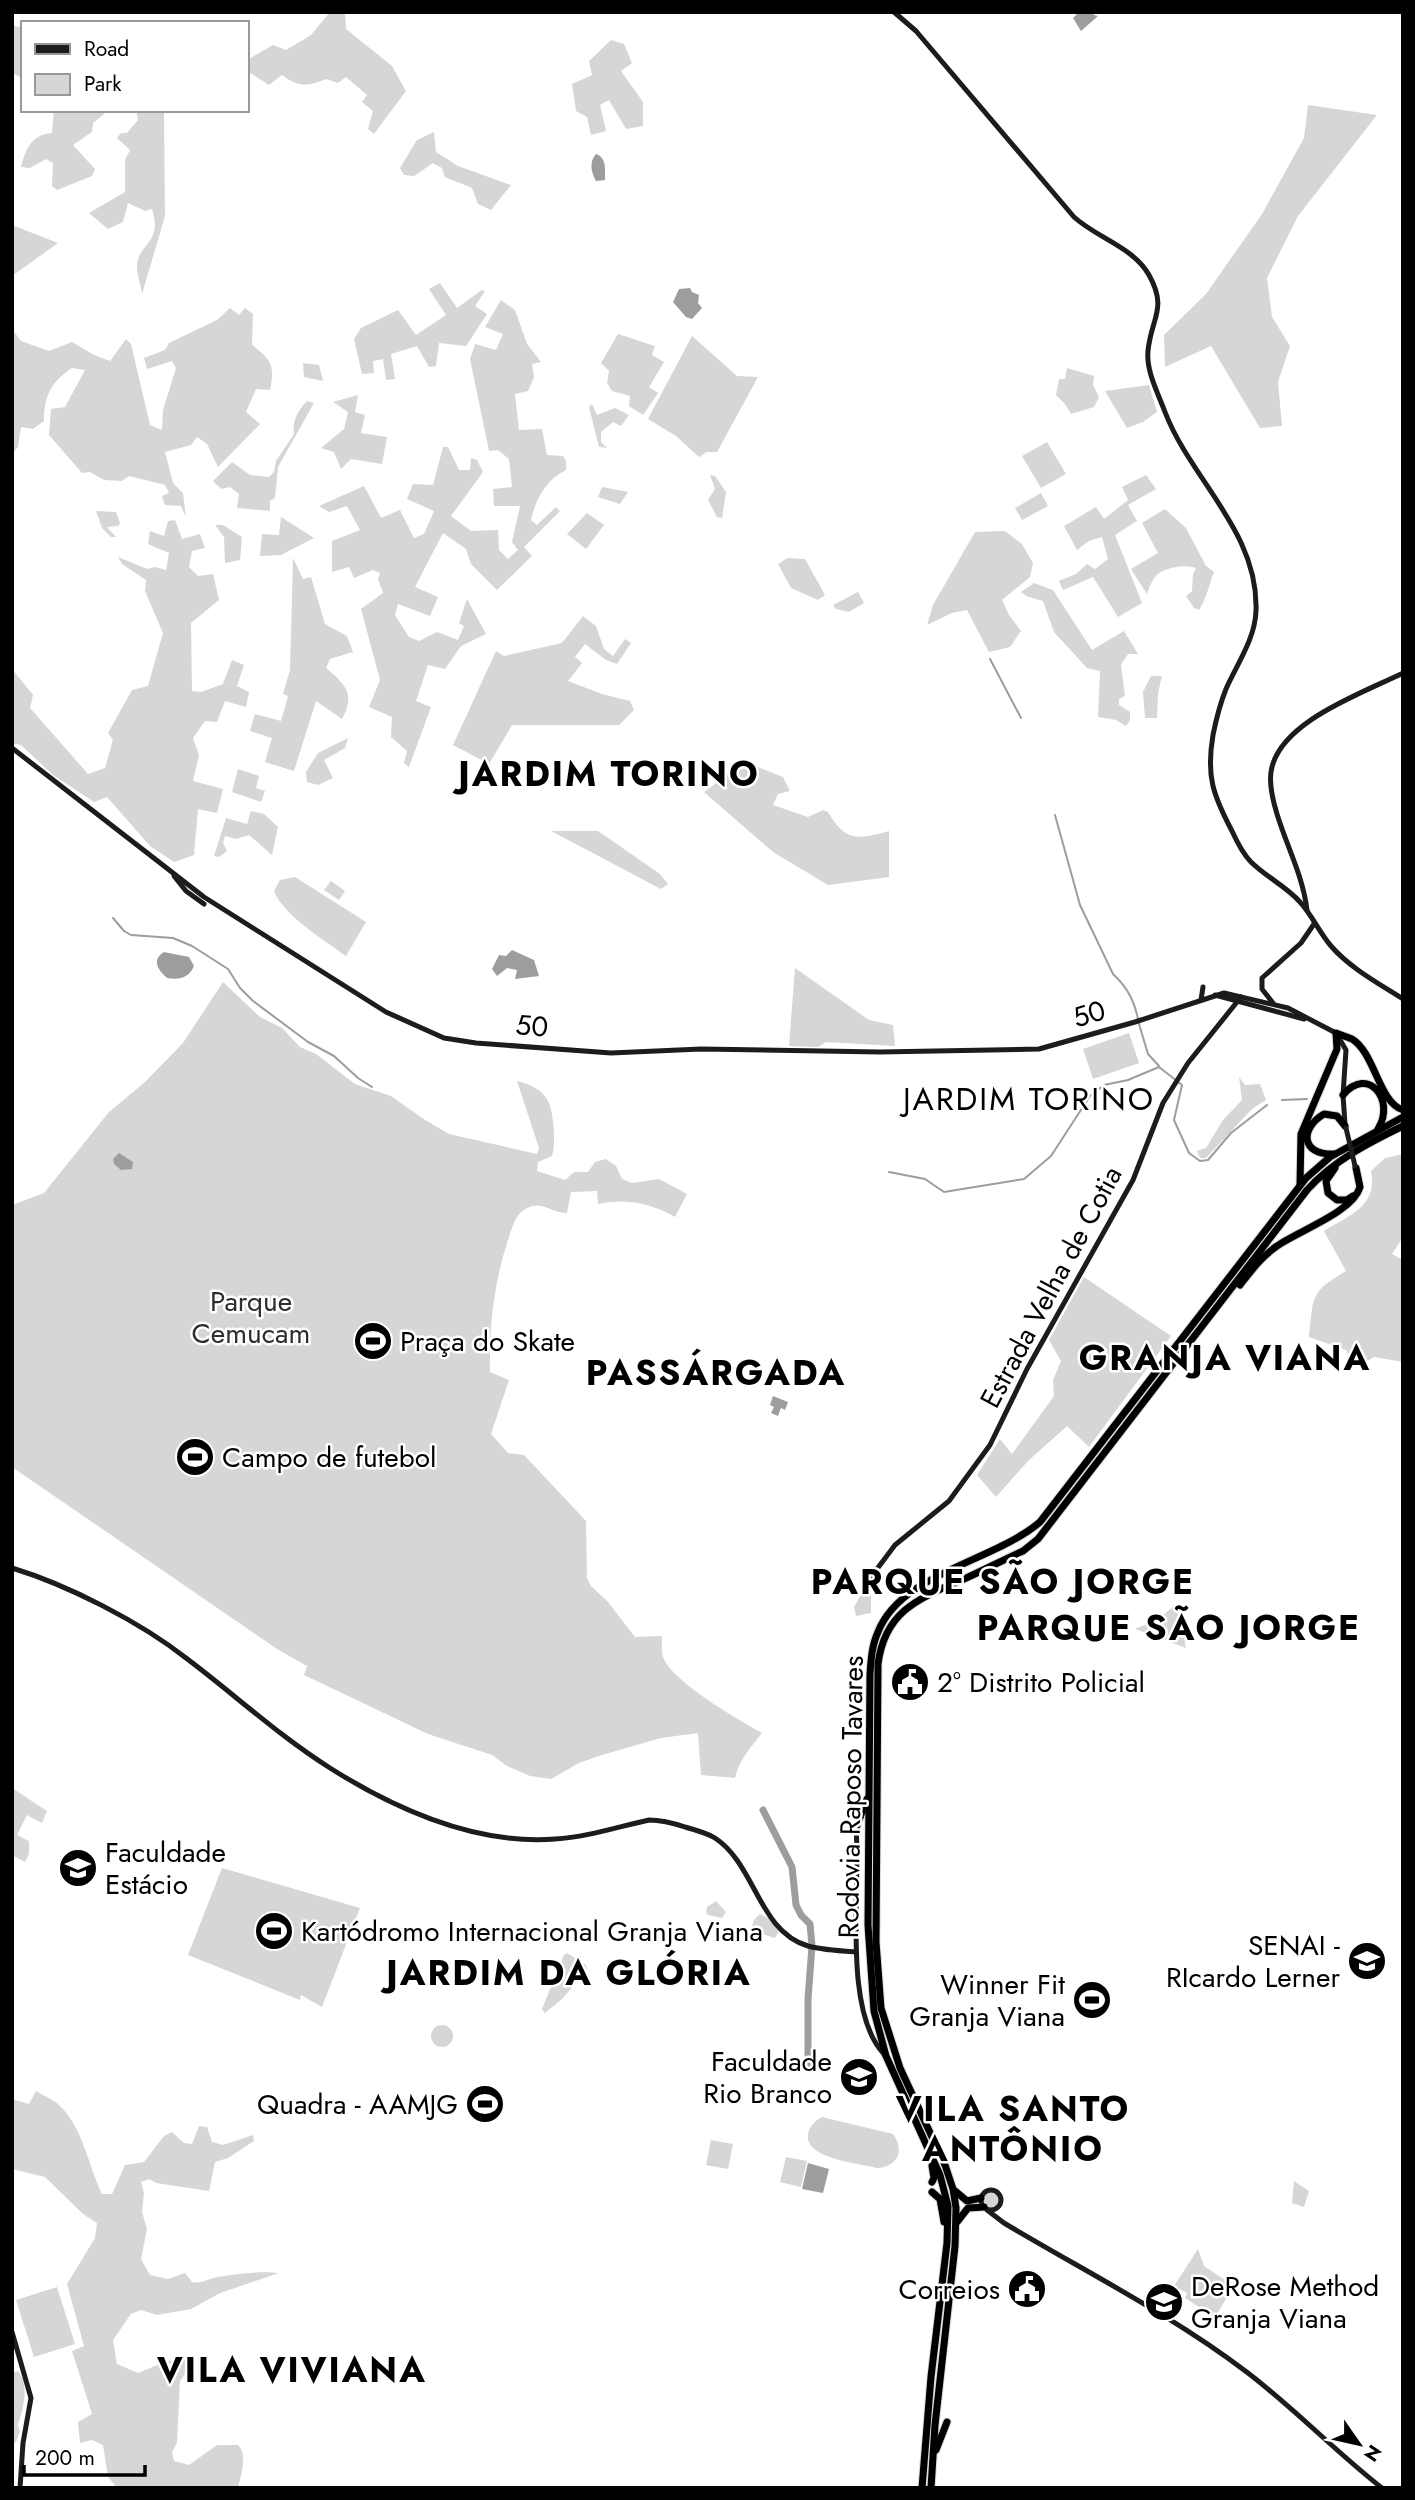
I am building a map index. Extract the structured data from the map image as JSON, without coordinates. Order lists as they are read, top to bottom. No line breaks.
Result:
{"streets":{"highway":["Rodovia Raposo Tavares"],"main road":["50","Estrada Velha de Cotia"]},"crossings":[["50","Estrada Velha de Cotia"]],"districts":["JARDIM TORINO","JARDIM TORINO","GRANJA VIANA","PASSÁRGADA","PARQUE SÃO JORGE","PARQUE SÃO JORGE","JARDIM DA GLÓRIA","VILA SANTO ANTÔNIO","VILA VIVIANA"],"parks":["Parque Cemucam"],"places":{"sports":["Praça do Skate","Campo de futebol","Kartódromo Internacional Granja Viana","Winner Fit Granja Viana","Quadra - AAMJG"],"public building":["2º Distrito Policial","Correios"],"school or university":["Faculdade Estácio","SENAI - RIcardo Lerner","Faculdade Rio Branco","DeRose Method Granja Viana"]},"legend":["Road","Park"],"scale_bar":"200 m","north":"bottom right"}
